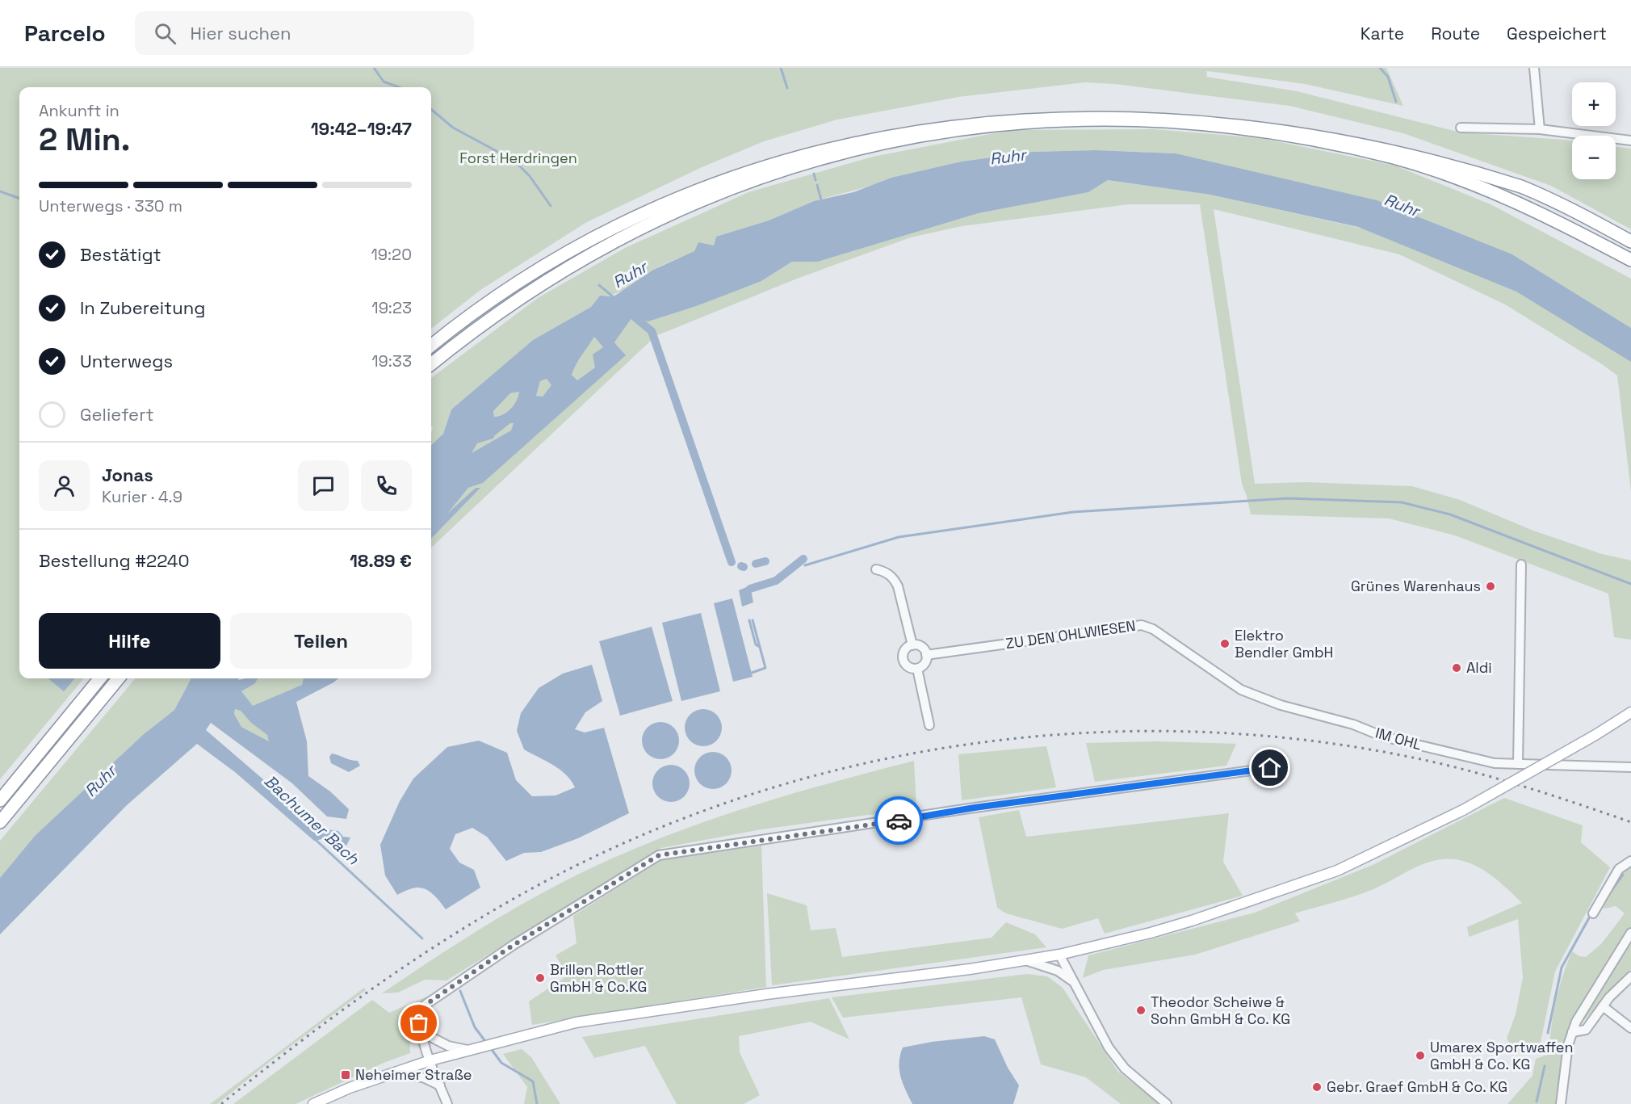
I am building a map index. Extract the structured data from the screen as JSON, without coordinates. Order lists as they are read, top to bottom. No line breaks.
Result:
{"streets":{"street":["ZU DEN OHLWIESEN","IM OHL"]},"crossings":[["ZU DEN OHLWIESEN","IM OHL"]],"water":["Ruhr","Bachumer Bach"],"parks":["Forst Herdringen"],"places":{"other":["Grünes Warenhaus","Elektro Bendler GmbH","Aldi","Brillen Rottler GmbH & Co.KG","Theodor Scheiwe & Sohn GmbH & Co. KG","Umarex Sportwaffen GmbH & Co. KG","Gebr. Graef GmbH & Co. KG"],"transit":["Neheimer Straße"]},"page":{"header":"Parcelo","search":"Hier suchen","nav":["Karte","Route","Gespeichert"],"map_buttons":["+","−"],"heading":["2 Min.","Ankunft in","19:42–19:47"],"panel":["Jonas","Kurier · 4.9","Bestellung #2240","18.89 €"],"bar":"Unterwegs · 330 m","list":[["Bestätigt","19:20"],["In Zubereitung","19:23"],["Unterwegs","19:33"],"Geliefert"],"buttons":["Hilfe","Teilen"]}}
